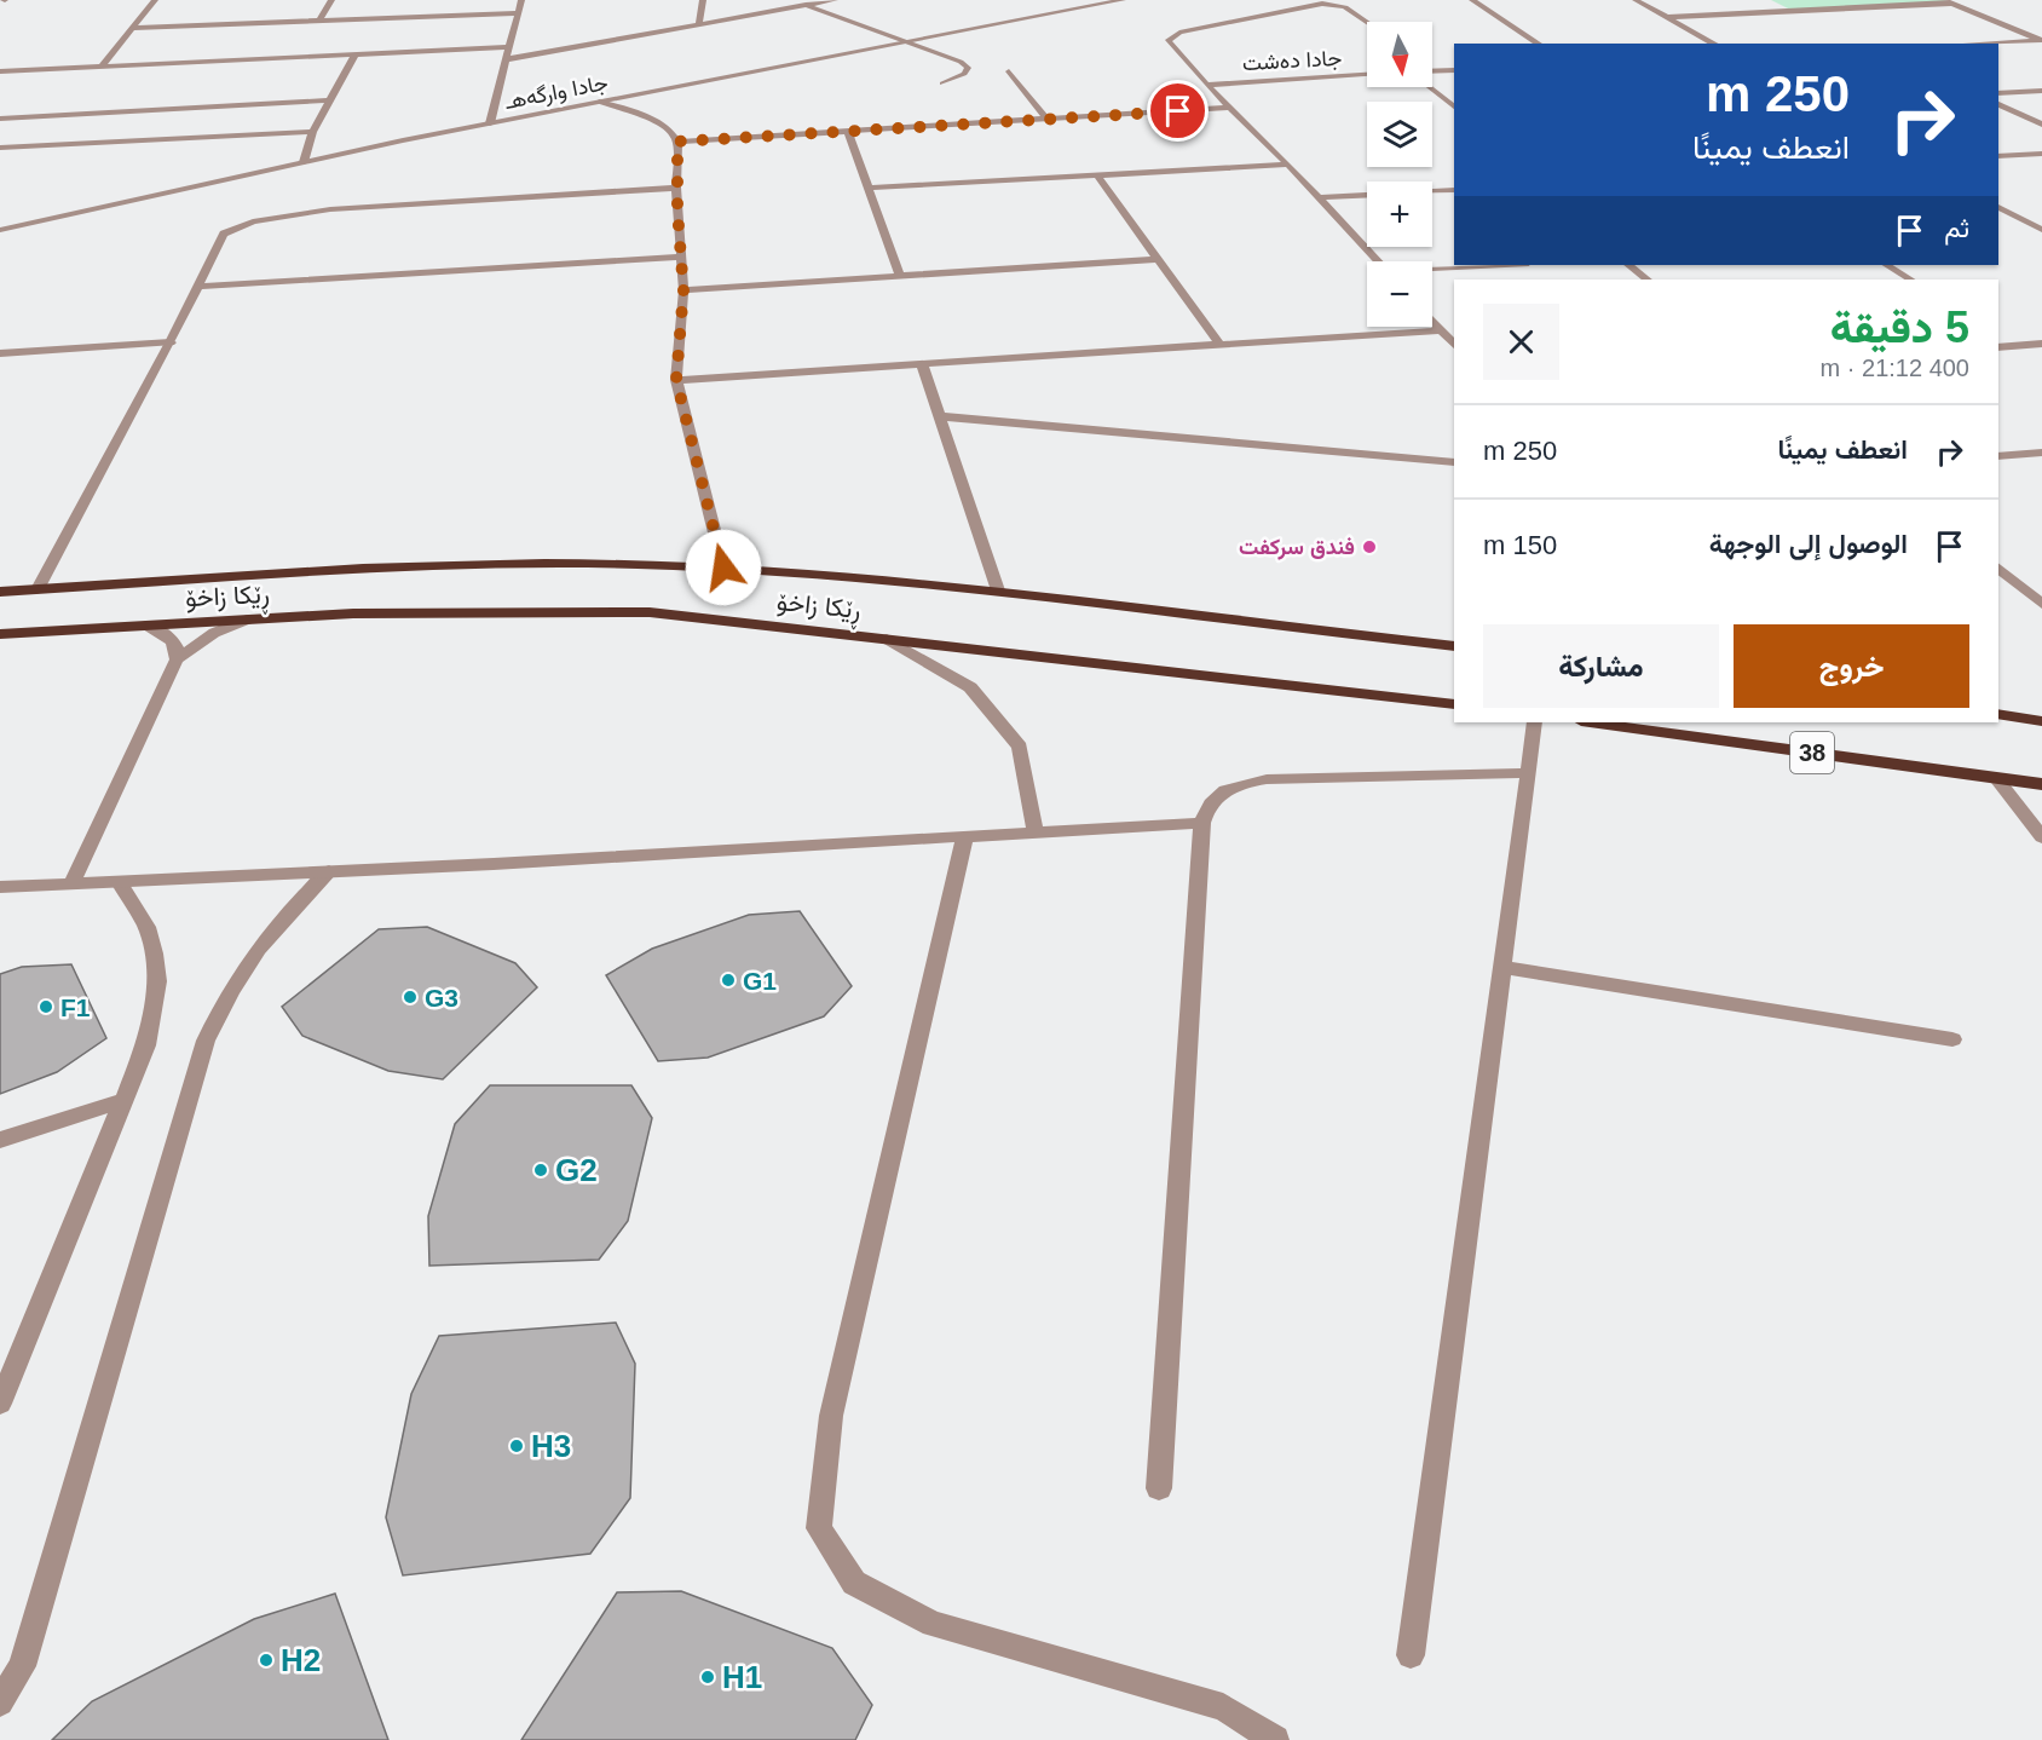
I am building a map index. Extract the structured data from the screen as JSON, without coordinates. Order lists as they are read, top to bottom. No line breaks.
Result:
{"streets":{"highway":["ڕێکا زاخۆ","38"],"street":["جادا دەشت","جادا وارگه‌هـ"]},"places":["فندق سركفت","G1","G3","F1","G2","H3","H2","H1"],"north":"bottom","page":{"map_buttons":["+","−"],"turn":["250 m","انعطف يمينًا"],"then":"ثم","heading":["5 دقيقة","400 m · 21:12"],"list":[{"name":"انعطف يمينًا","value":"250 m"},{"name":"الوصول إلى الوجهة","value":"150 m"}],"buttons":["خروج","مشاركة"]}}
